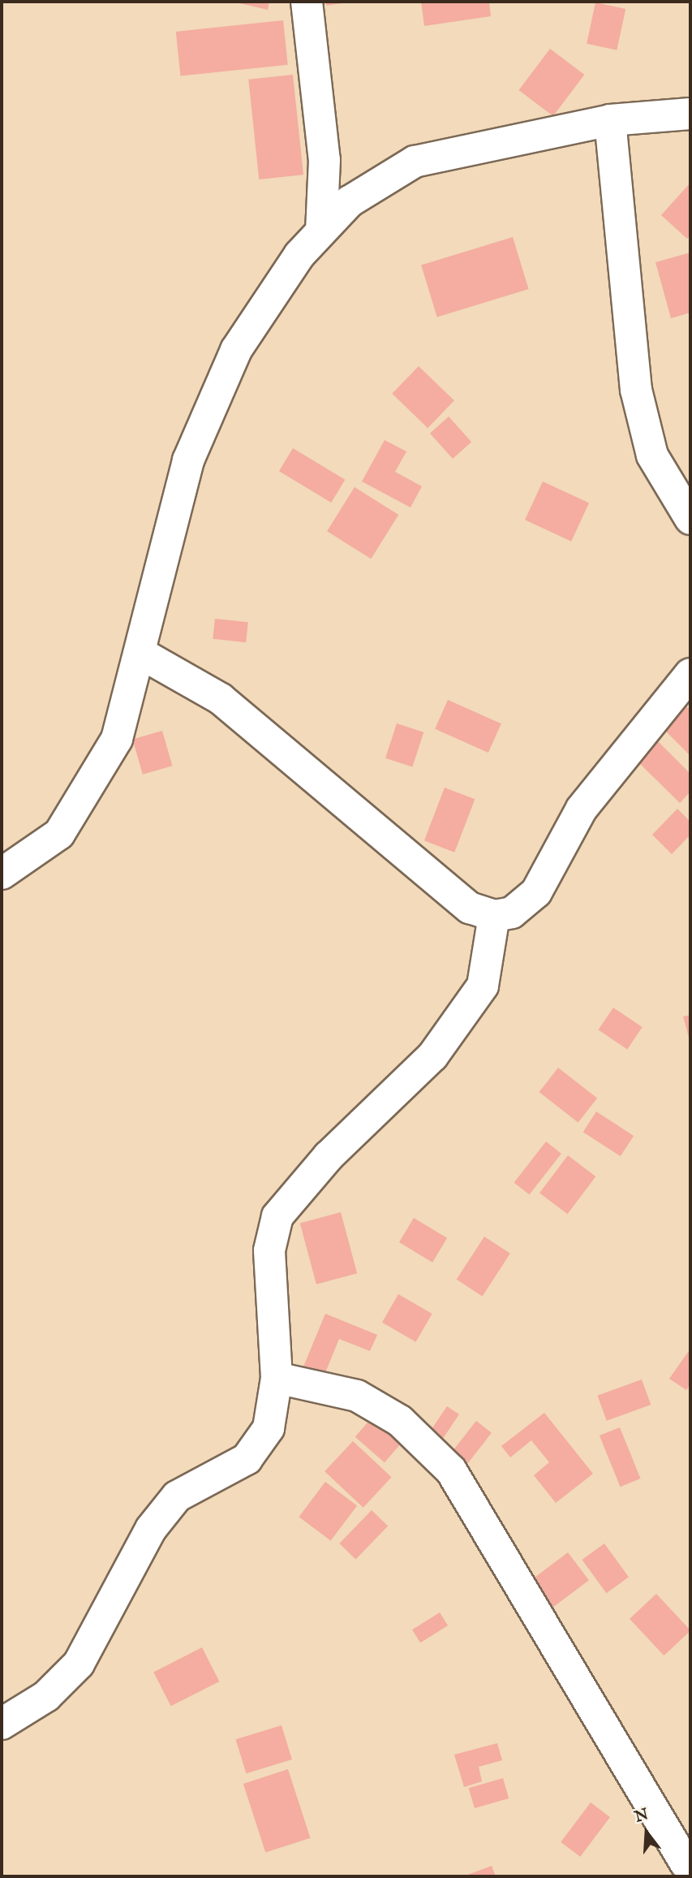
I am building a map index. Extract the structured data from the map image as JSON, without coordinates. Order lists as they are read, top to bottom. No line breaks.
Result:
{"north":"top"}
